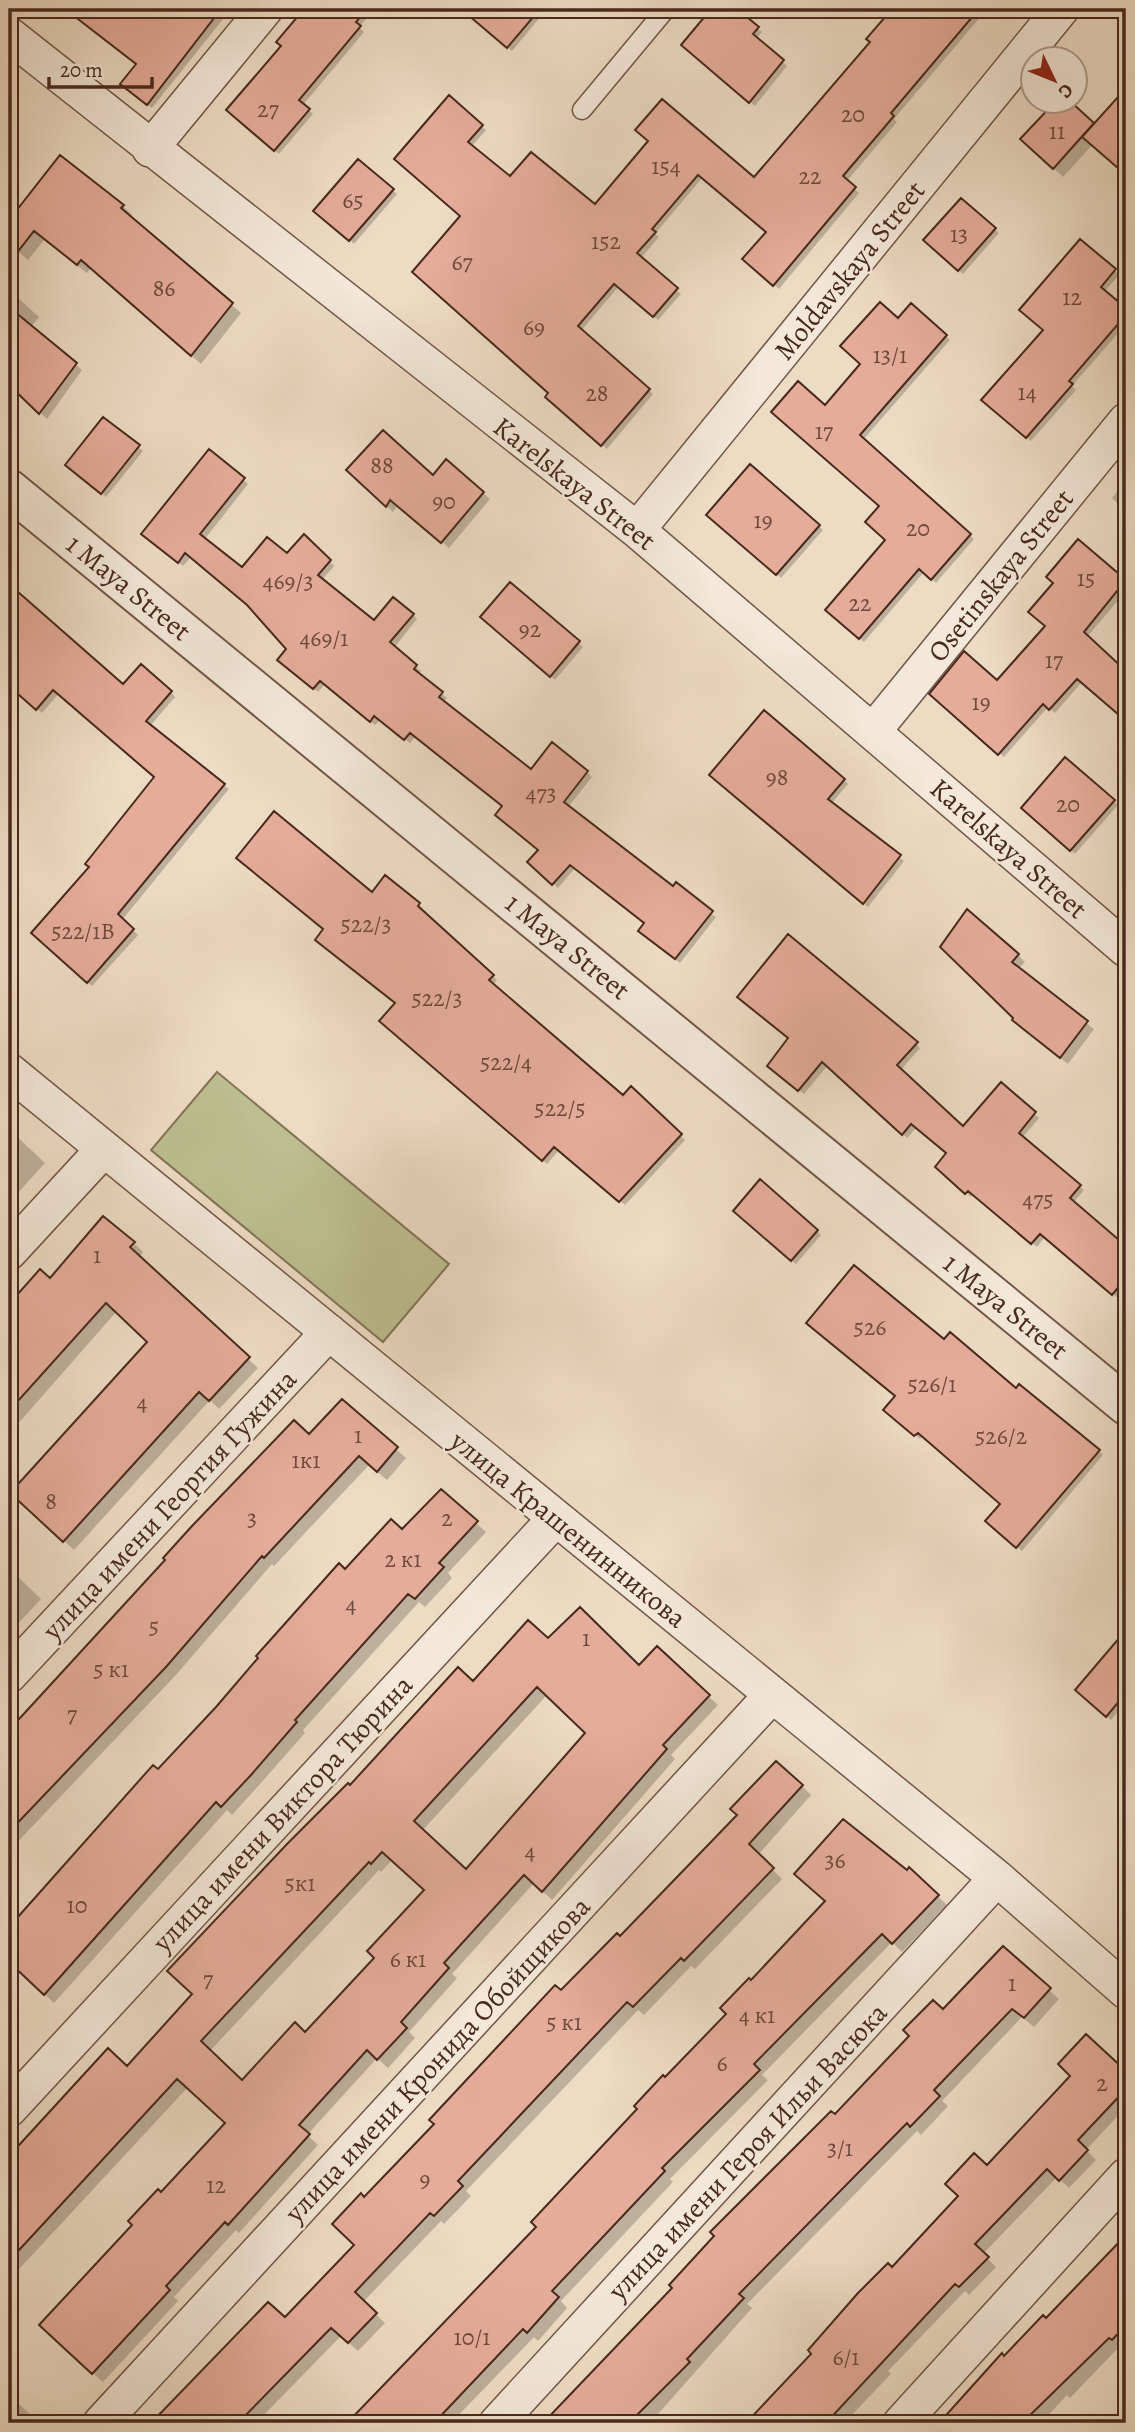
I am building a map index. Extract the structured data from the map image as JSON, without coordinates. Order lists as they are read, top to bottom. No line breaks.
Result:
{"streets":{"street":["Moldavskaya Street","Karelskaya Street","Osetinskaya Street","1 Maya Street","улица имени Георгия Гужина","улица Крашенинникова","улица имени Виктора Тюрина","улица имени Кронида Обойщикова","улица имени Героя Ильи Васюка"]},"crossings":[["Moldavskaya Street","Karelskaya Street"],["Karelskaya Street","Osetinskaya Street"],["улица имени Георгия Гужина","улица Крашенинникова"],["улица Крашенинникова","улица имени Виктора Тюрина"],["улица Крашенинникова","улица имени Кронида Обойщикова"],["улица Крашенинникова","улица имени Героя Ильи Васюка"]],"house_numbers":["27","20","11","154","22","65","13","152","67","86","12","69","13/1","14","28","17","88","90","19","20","15","469/3","22","92","469/1","17","19","98","473","20","522/3","522/1В","522/3","522/4","522/5","475","1","526","526/1","4","1","526/2","1к1","8","3","2","2 к1","4","5","1","5 к1","7","4","36","5к1","10","6 к1","7","1","4 к1","5 к1","6","2","3/1","9","12","10/1","6/1"],"scale_bar":"20 m","north":"bottom right"}
